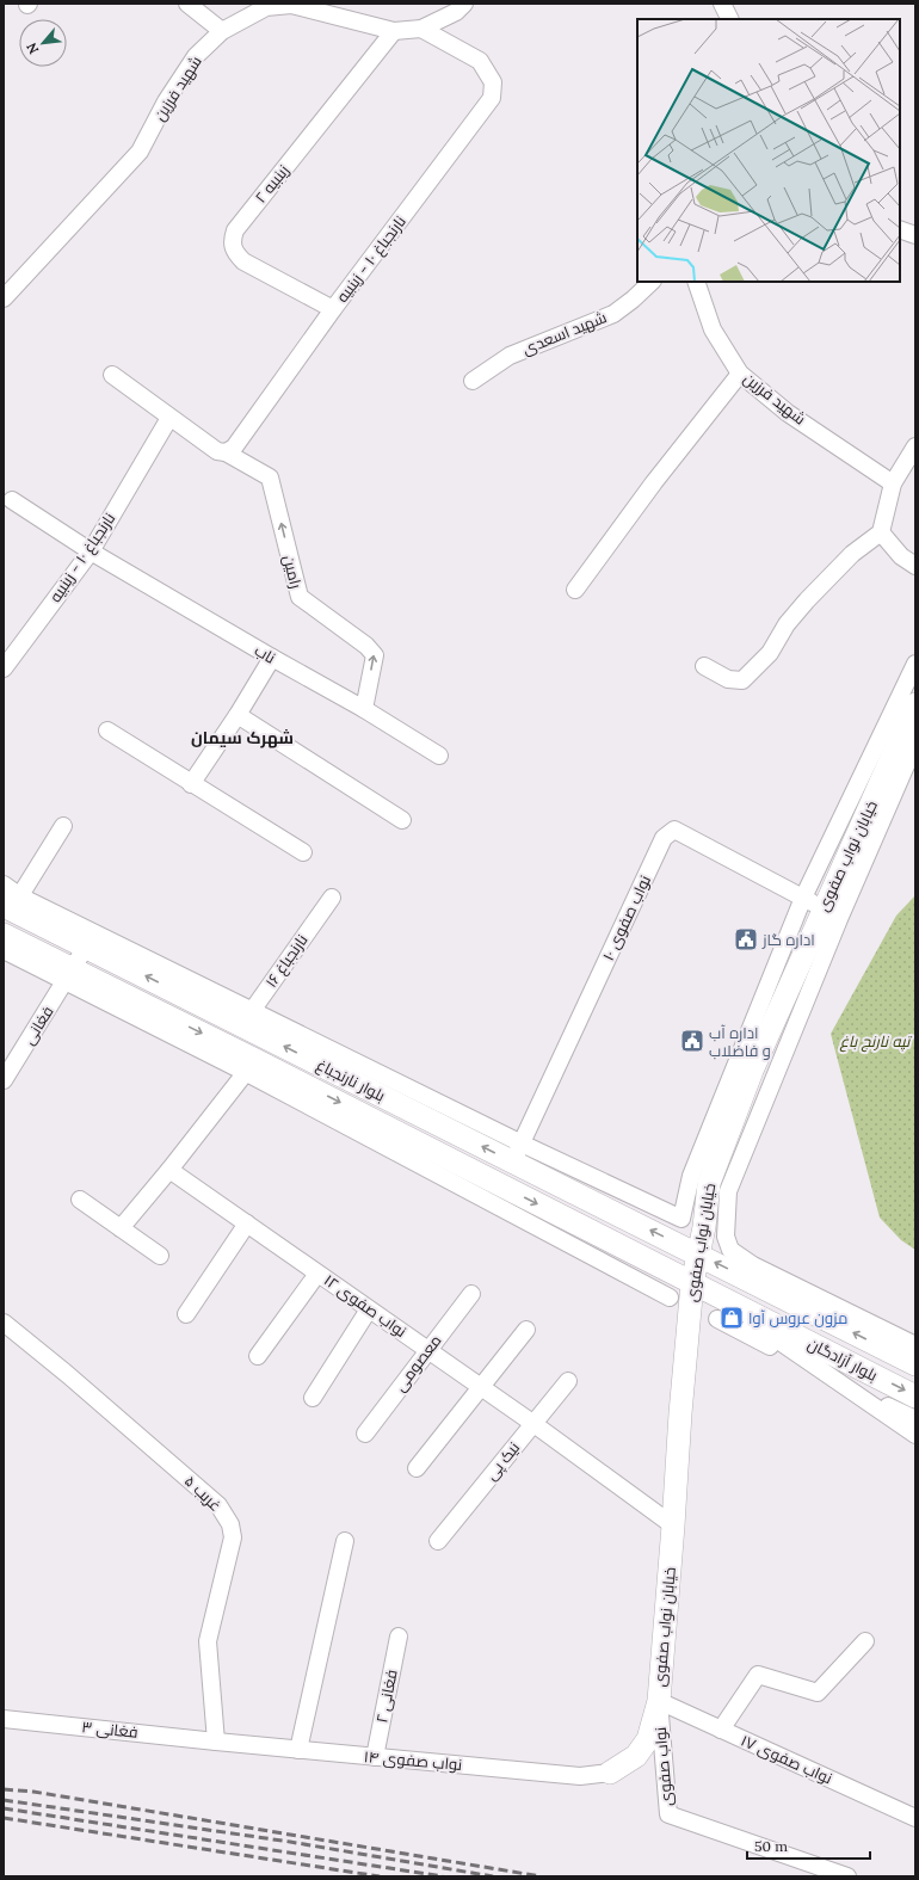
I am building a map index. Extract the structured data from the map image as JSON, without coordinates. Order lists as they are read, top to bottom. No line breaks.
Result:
{"streets":{"main road":["خیابان نواب صفوی","بلوار نارنجباغ","بلوار آزادگان"],"street":["شهید فرزین","زینبیه ۲","نارنجباغ ۱۰ - زینبیه","شهید اسعدی","رامین","ناب","نواب صفوی ۱۰","نارنجباغ ۱۶","فغانی","نواب صفوی ۱۲","معصومی","نیک پی","غریب ۵","فغانی ۲","فغانی ۳","نواب صفوی ۱۷","نواب صفوی ۱۴","نواب صفوی"]},"crossings":[["شهید فرزین","زینبیه ۲"],["شهید فرزین","نارنجباغ ۱۰ - زینبیه"],["زینبیه ۲","نارنجباغ ۱۰ - زینبیه"],["نارنجباغ ۱۰ - زینبیه","رامین"],["نارنجباغ ۱۰ - زینبیه","ناب"],["رامین","ناب"],["خیابان نواب صفوی","نواب صفوی ۱۰"],["خیابان نواب صفوی","بلوار نارنجباغ"],["خیابان نواب صفوی","نواب صفوی ۱۲"],["خیابان نواب صفوی","بلوار آزادگان"],["خیابان نواب صفوی","نواب صفوی ۱۷"],["خیابان نواب صفوی","نواب صفوی ۱۴"],["خیابان نواب صفوی","نواب صفوی"],["نواب صفوی ۱۰","بلوار نارنجباغ"],["نارنجباغ ۱۶","بلوار نارنجباغ"],["فغانی","بلوار نارنجباغ"],["بلوار نارنجباغ","بلوار آزادگان"],["نواب صفوی ۱۲","معصومی"],["نواب صفوی ۱۲","نیک پی"],["غریب ۵","فغانی ۳"],["غریب ۵","نواب صفوی ۱۴"],["فغانی ۲","نواب صفوی ۱۴"],["فغانی ۳","نواب صفوی ۱۴"],["نواب صفوی ۱۷","نواب صفوی"]],"one_way":["رامین"],"districts":["شهرک سیمان"],"parks":["تپه نارنج باغ"],"places":{"public building":["اداره گاز","اداره آب و فاضلاب"],"shop":["مزون عروس آوا"]},"scale_bar":"50 m","north":"bottom left"}
